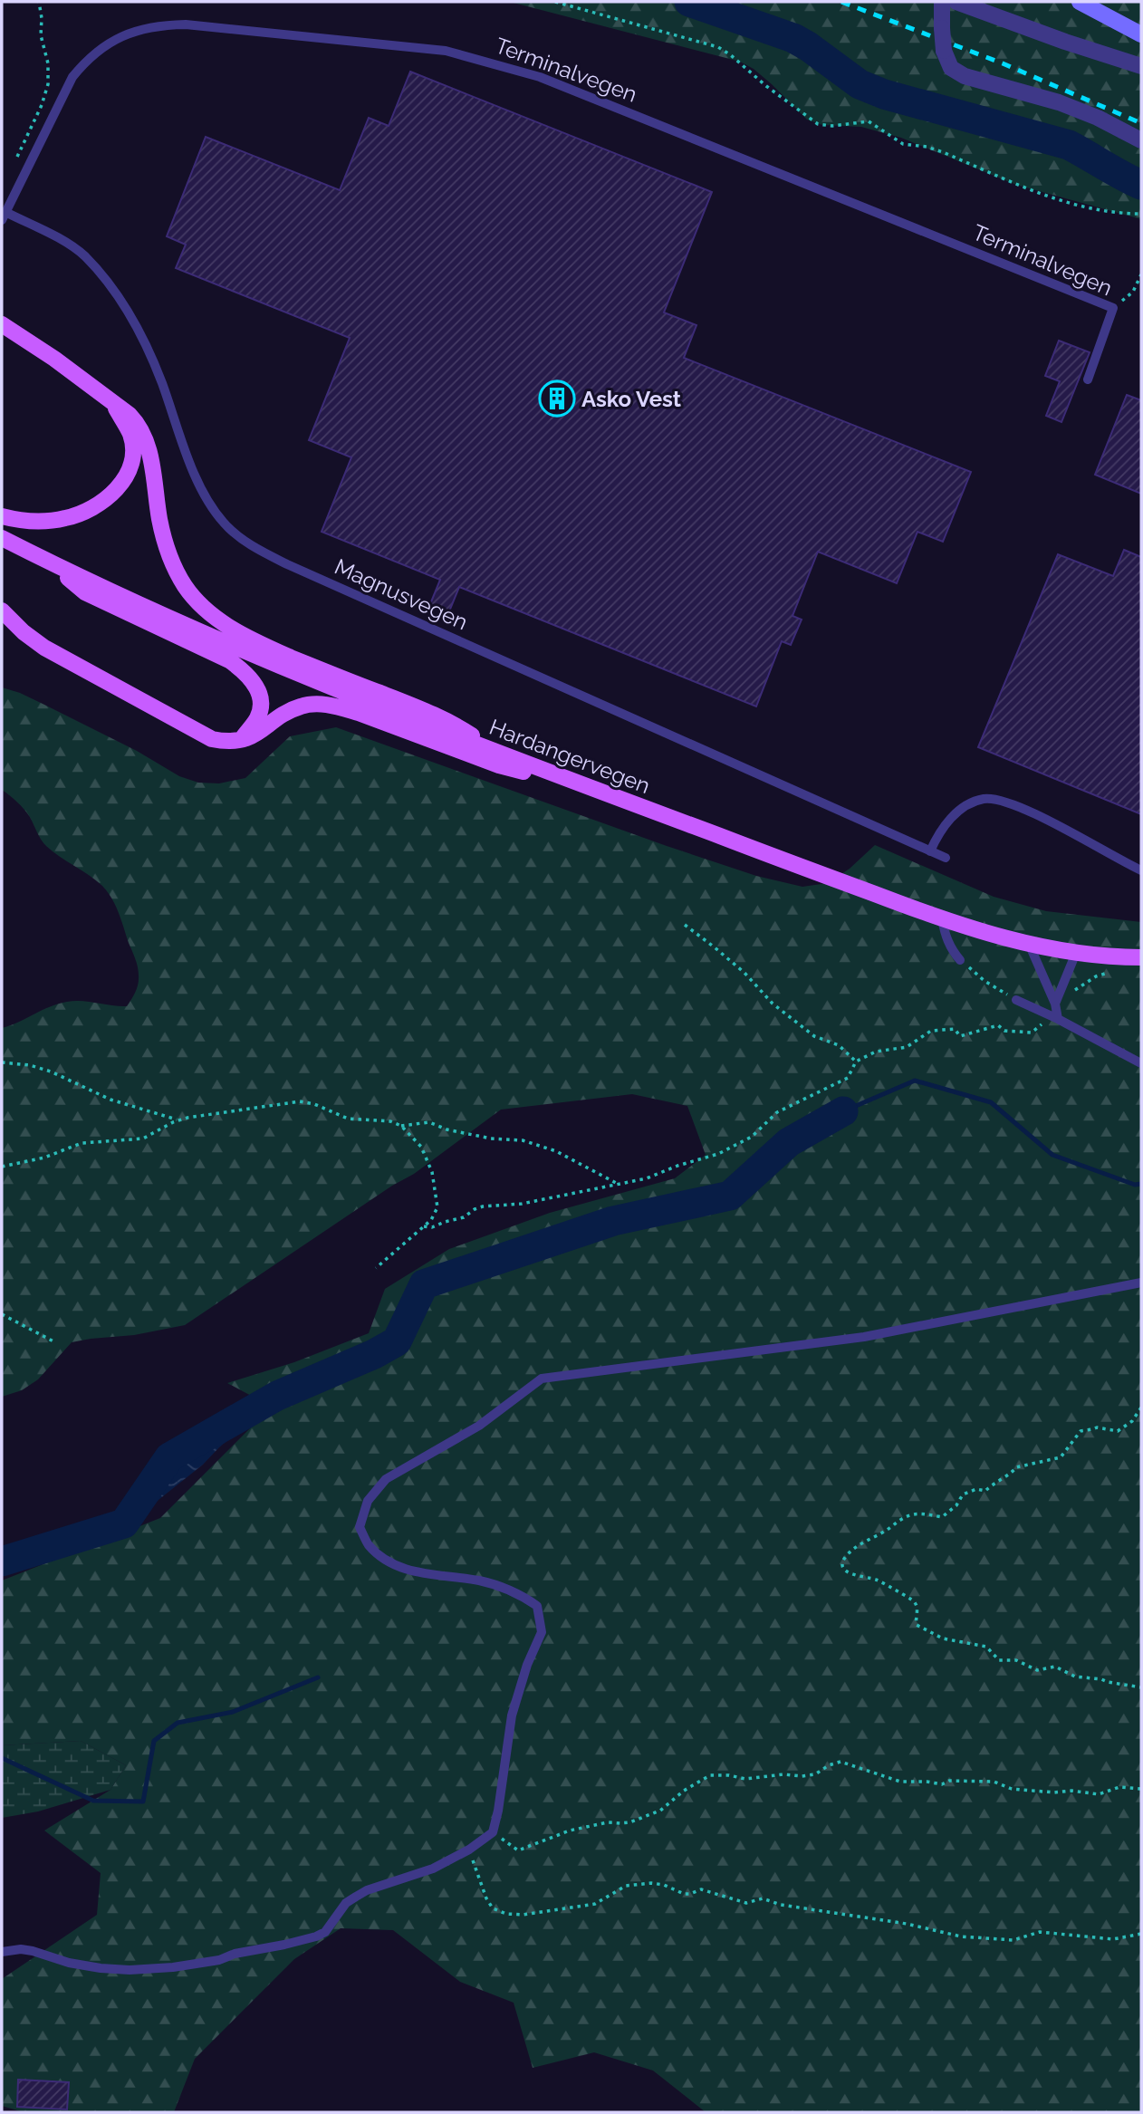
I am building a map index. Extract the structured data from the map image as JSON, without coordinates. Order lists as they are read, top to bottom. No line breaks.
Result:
{"streets":{"main road":["Hardangervegen"],"lane":["Terminalvegen","Magnusvegen"]},"crossings":[["Terminalvegen","Magnusvegen"]],"places":{"building":["Asko Vest"]}}
